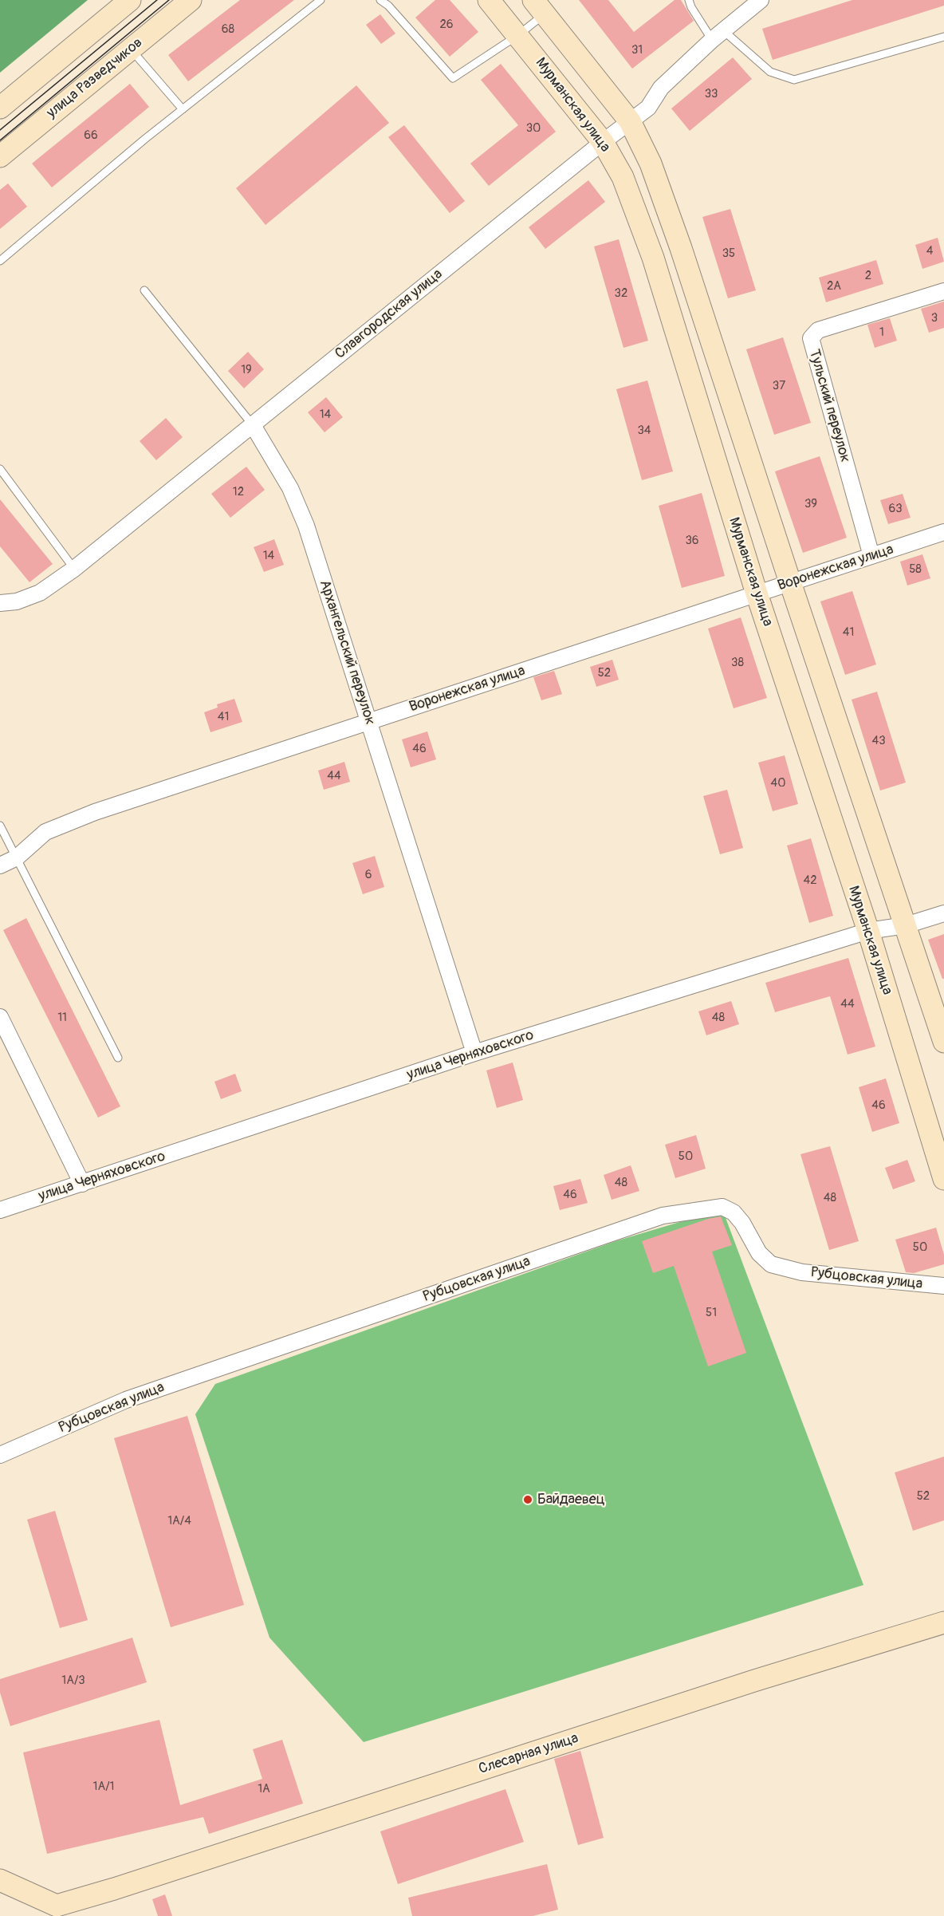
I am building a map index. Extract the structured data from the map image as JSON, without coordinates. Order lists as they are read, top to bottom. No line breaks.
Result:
{"streets":{"main road":["улица Разведчиков","Мурманская улица","Слесарная улица"],"street":["Славгородская улица","Тульский переулок","Воронежская улица","Архангельский переулок","улица Черняховского","Рубцовская улица"]},"crossings":[["Мурманская улица","Славгородская улица"],["Мурманская улица","Воронежская улица"],["Мурманская улица","улица Черняховского"],["Славгородская улица","Архангельский переулок"],["Тульский переулок","Воронежская улица"],["Воронежская улица","Архангельский переулок"],["Архангельский переулок","улица Черняховского"]],"places":["Байдаевец"],"house_numbers":["26","68","31","33","30","66","4","35","2","2А","32","3","1","19","37","14","34","12","39","63","36","14","58","41","38","52","41","43","46","44","40","6","42","44","11","48","46","50","48","46","48","50","51","52","1А/4","1А/3","1А/1","1А"]}
